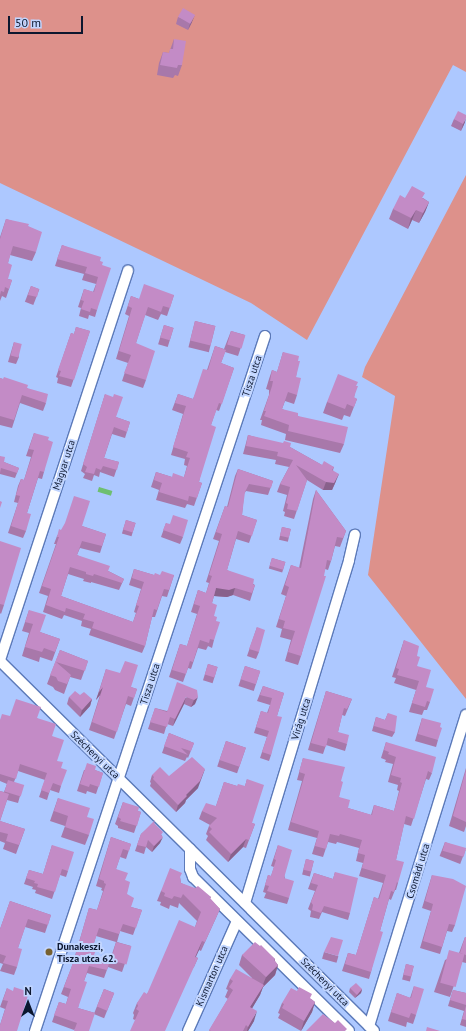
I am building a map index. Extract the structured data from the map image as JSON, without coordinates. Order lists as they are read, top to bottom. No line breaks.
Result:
{"streets":{"street":["Tisza utca","Magyar utca","Virág utca","Széchenyi utca","Csomádi utca","Kismarton utca"]},"crossings":[["Tisza utca","Széchenyi utca"],["Magyar utca","Széchenyi utca"],["Virág utca","Széchenyi utca"],["Széchenyi utca","Csomádi utca"],["Széchenyi utca","Kismarton utca"]],"places":["Dunakeszi, Tisza utca 62."],"scale_bar":"50 m","north":"top"}
